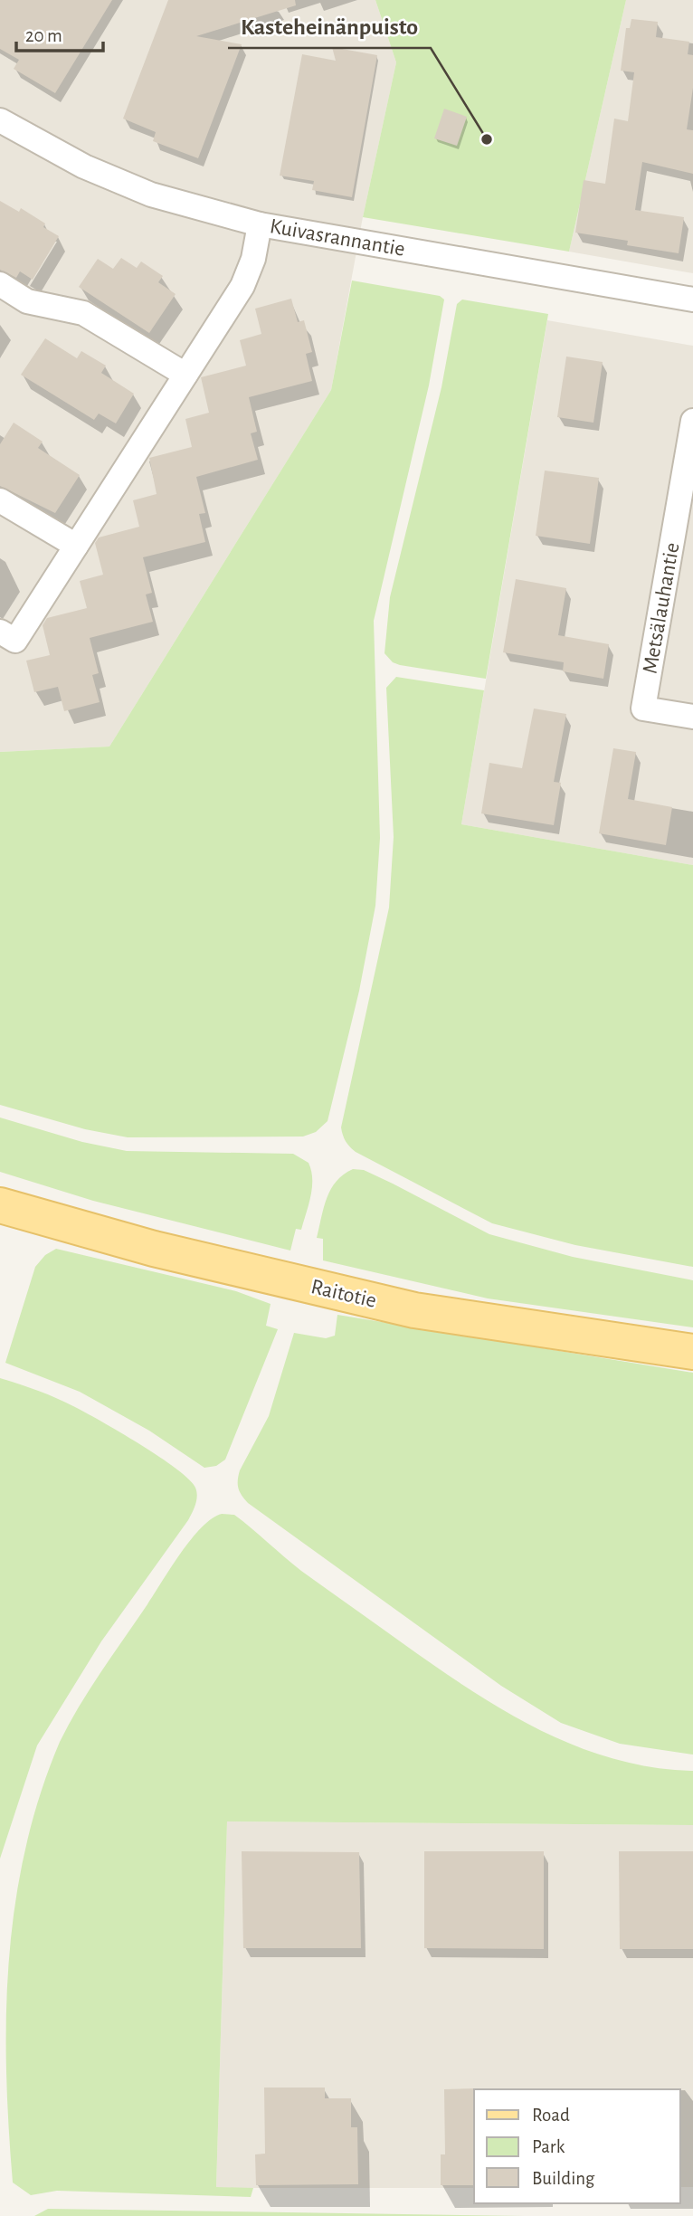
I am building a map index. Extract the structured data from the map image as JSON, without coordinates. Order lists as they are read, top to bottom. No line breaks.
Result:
{"streets":{"main road":["Raitotie"],"street":["Kuivasrannantie","Metsälauhantie"]},"places":["Kasteheinänpuisto"],"legend":["Road","Park","Building"],"scale_bar":"20 m"}
